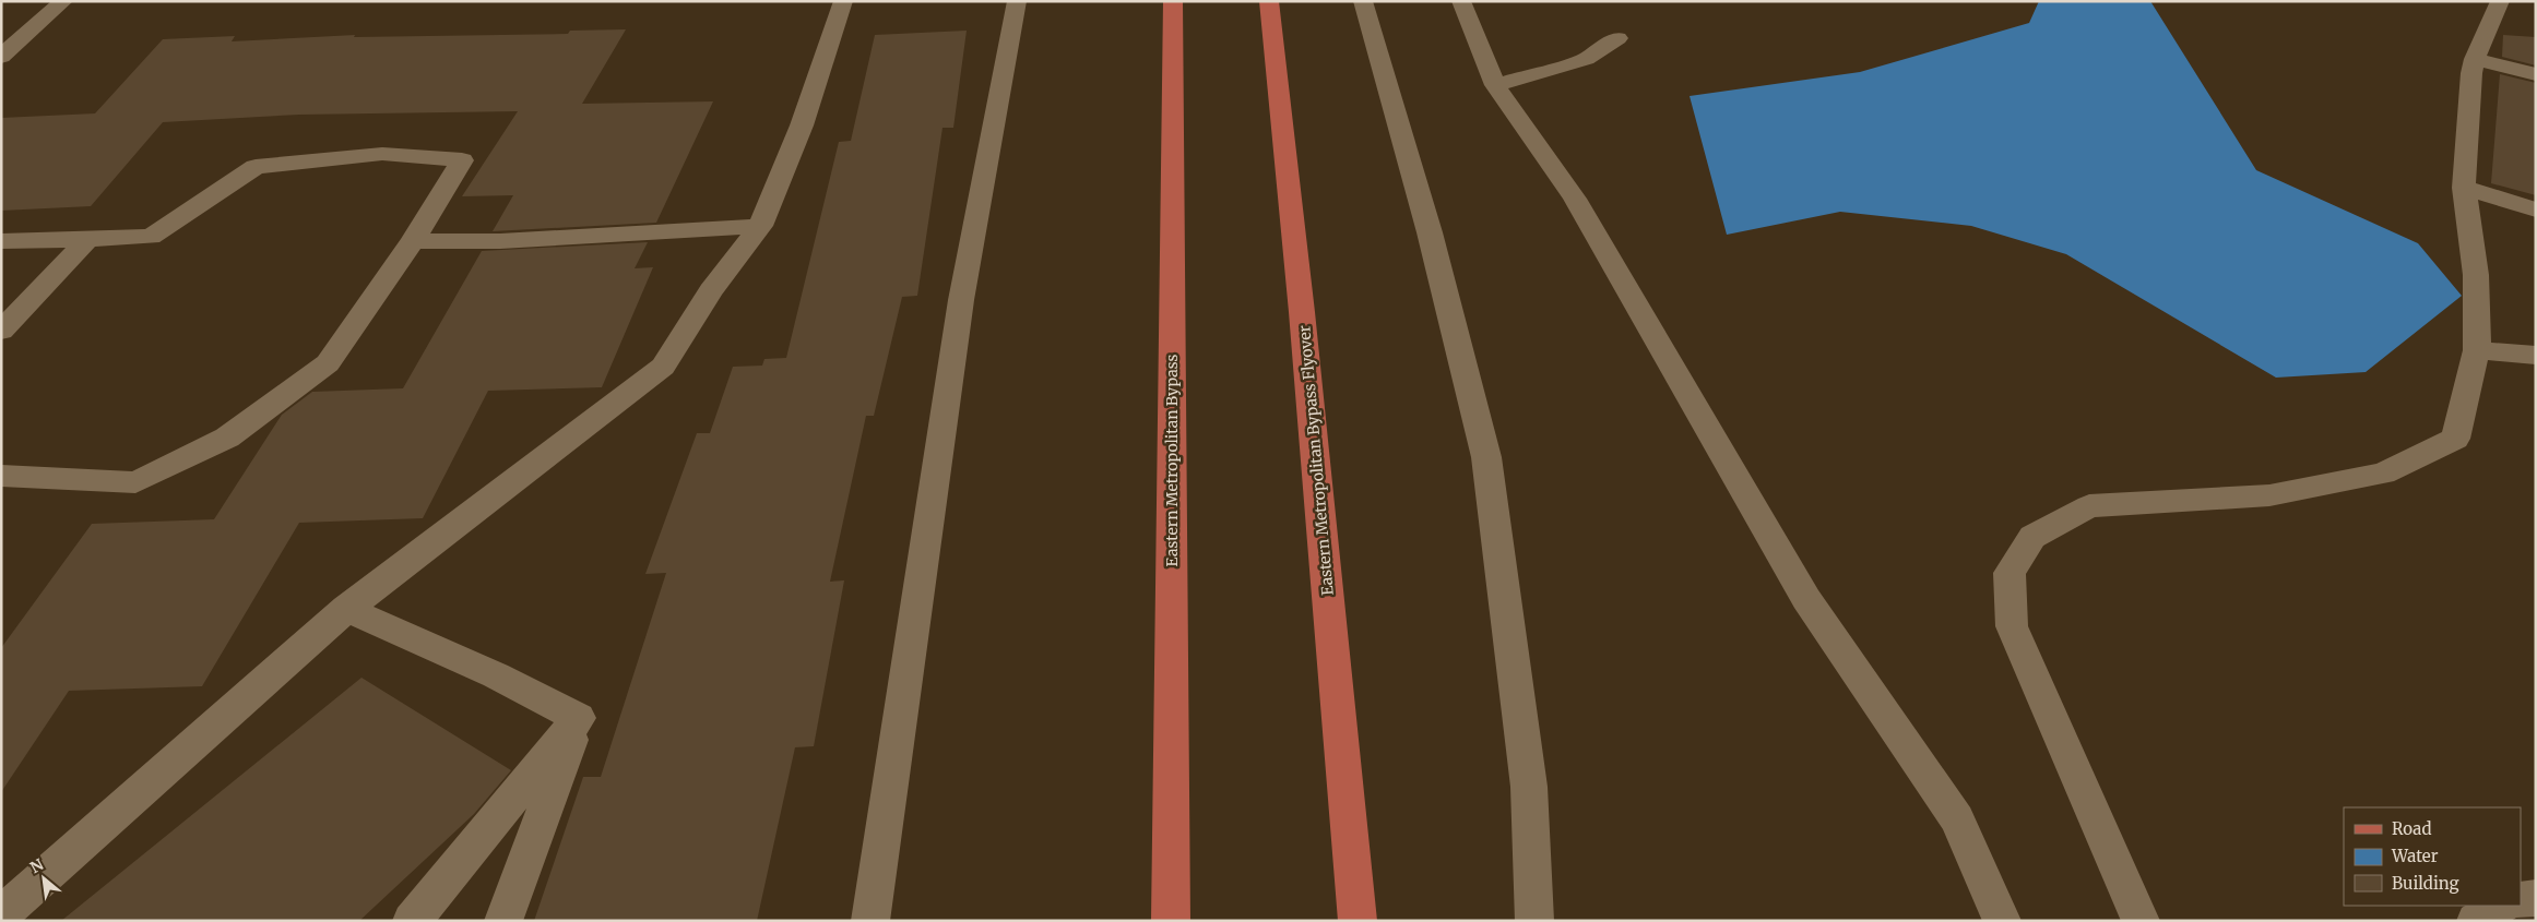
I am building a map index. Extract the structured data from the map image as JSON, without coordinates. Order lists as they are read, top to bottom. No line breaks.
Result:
{"streets":{"main road":["Eastern Metropolitan Bypass","Eastern Metropolitan Bypass Flyover"]},"legend":["Road","Water","Building"],"north":"top left"}
